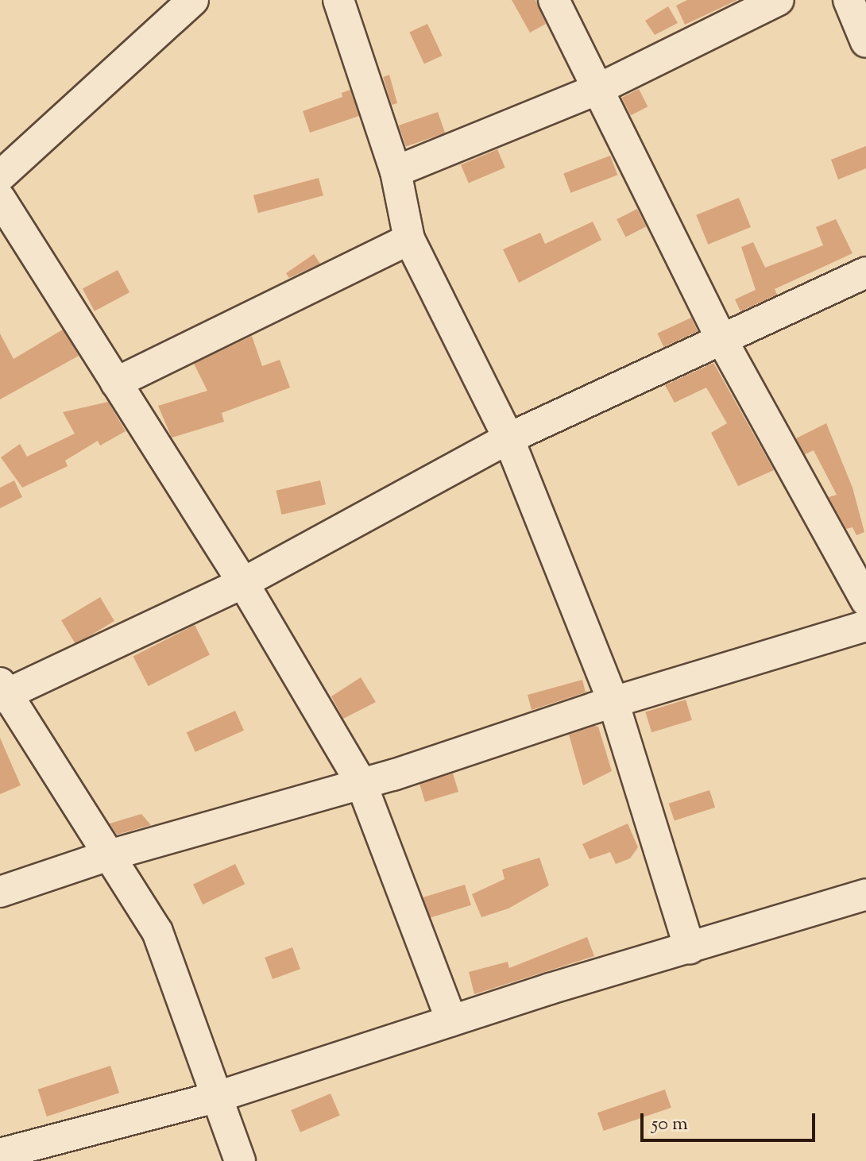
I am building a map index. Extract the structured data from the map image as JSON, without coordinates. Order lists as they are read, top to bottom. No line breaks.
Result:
{"scale_bar":"50 m"}
